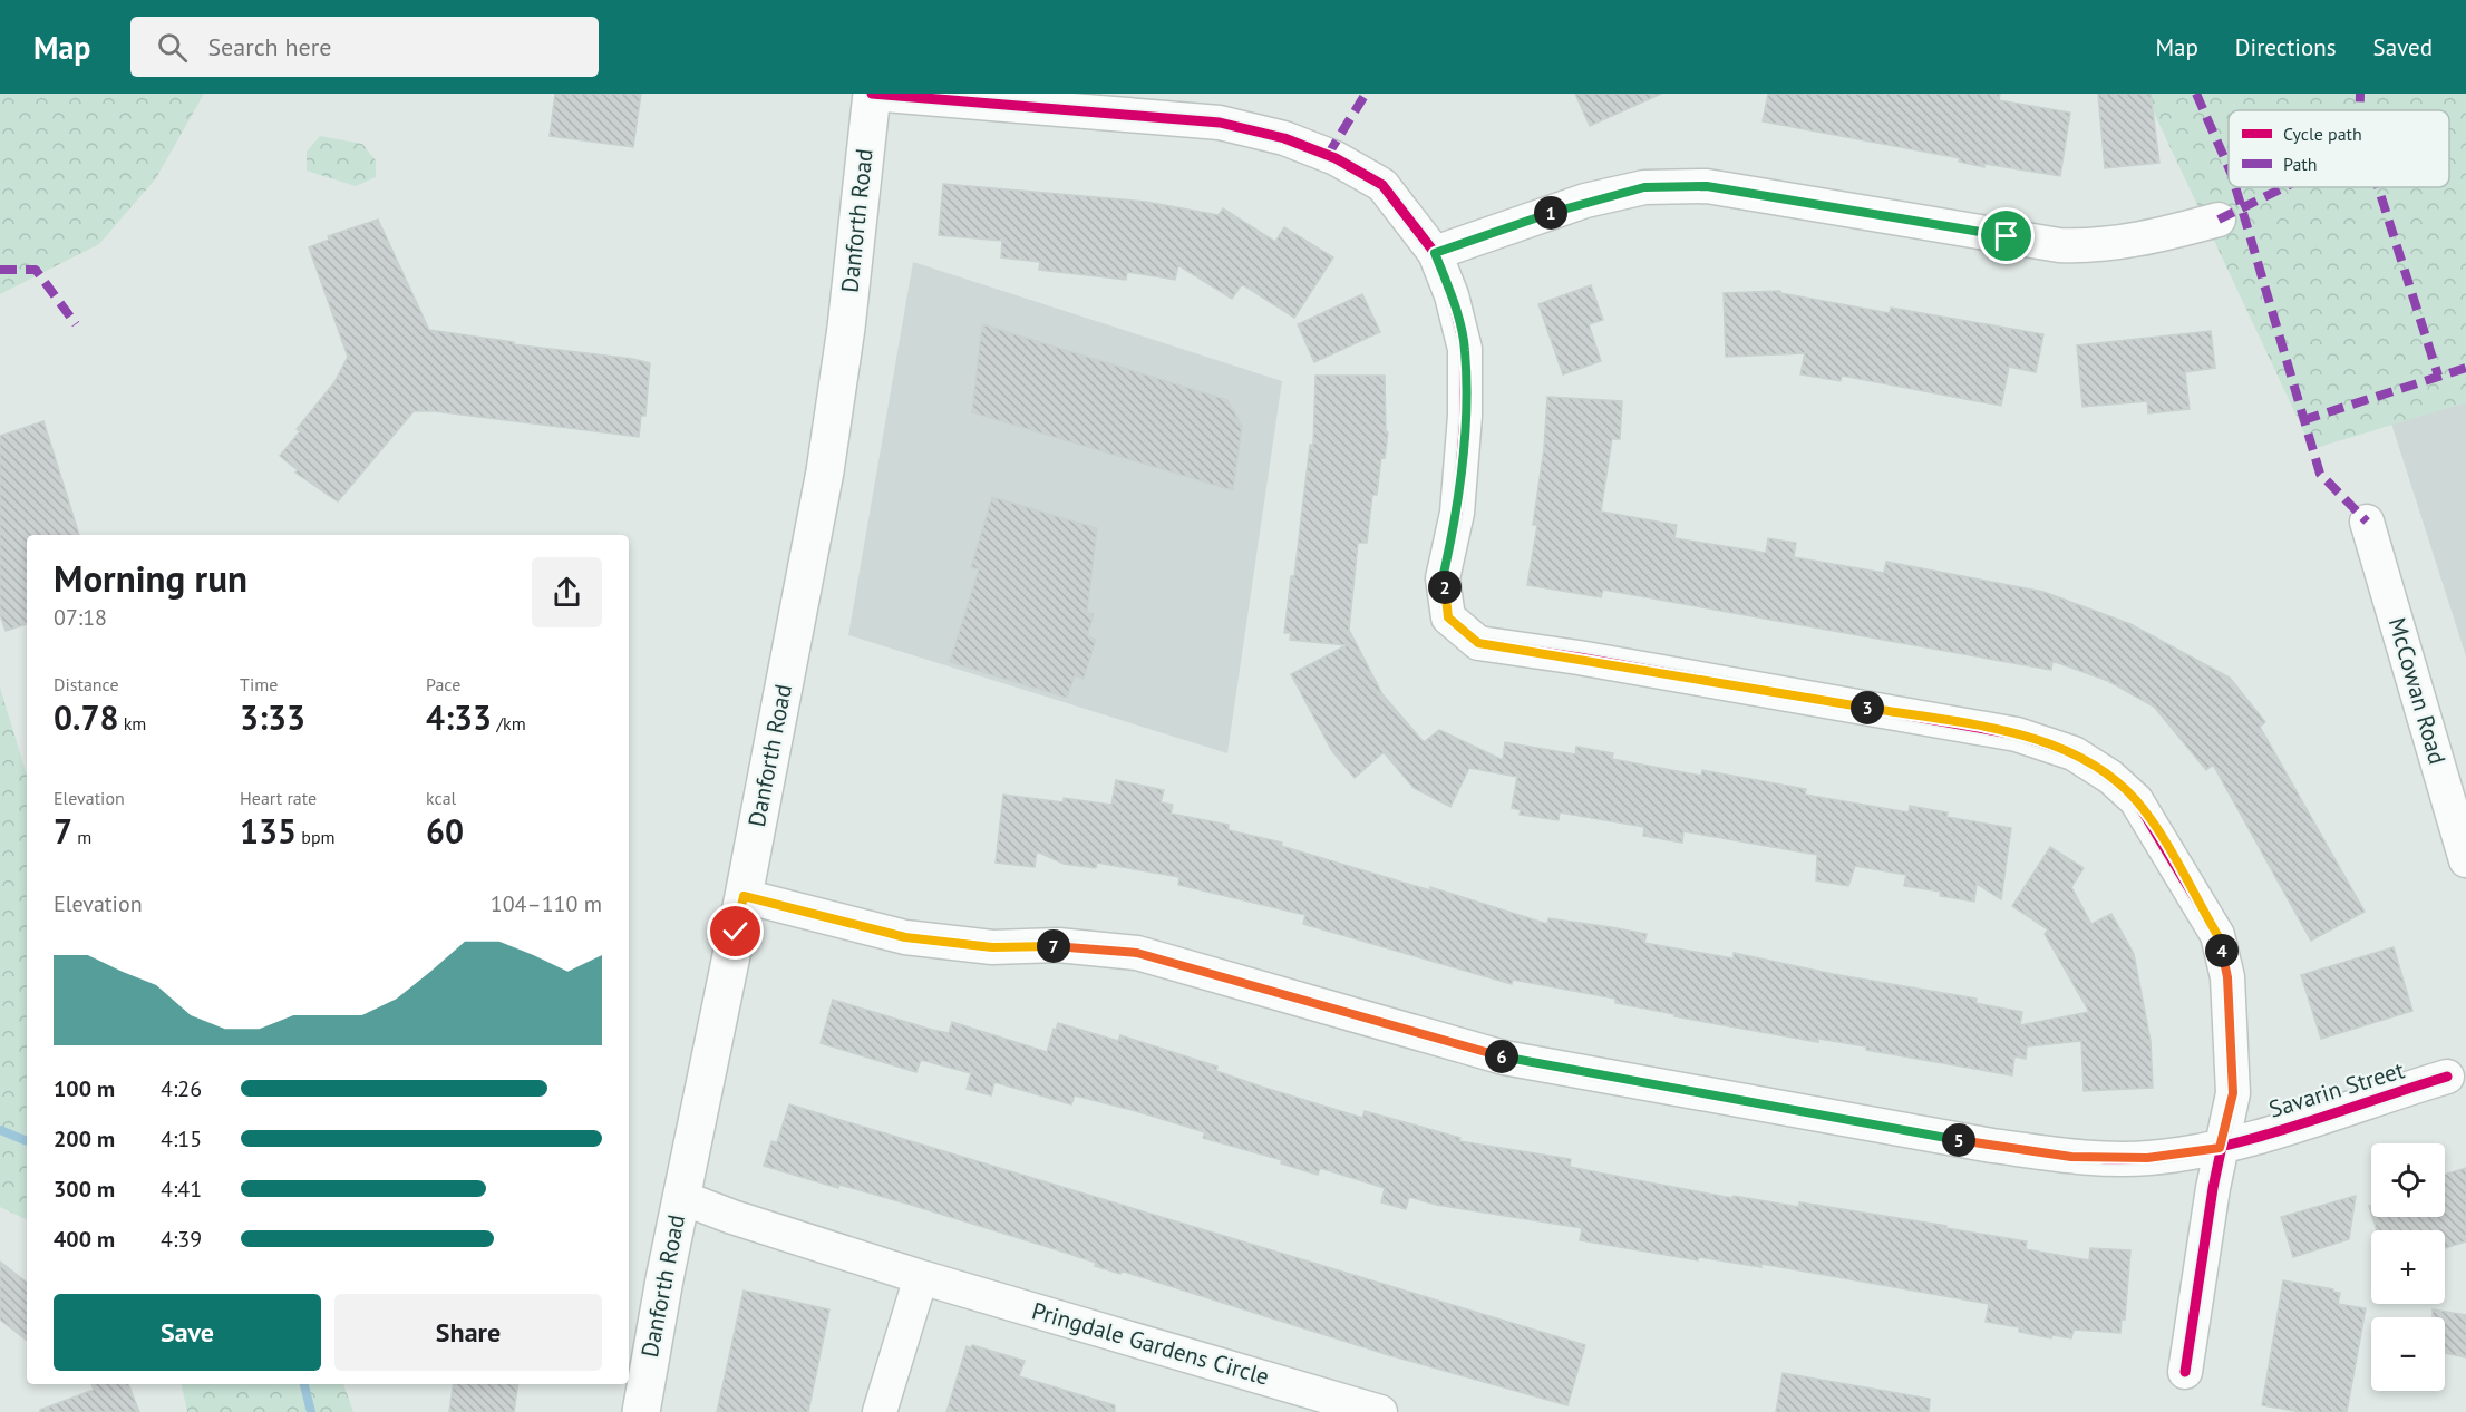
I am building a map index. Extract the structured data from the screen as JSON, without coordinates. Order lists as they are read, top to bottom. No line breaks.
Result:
{"streets":{"main road":["Danforth Road"],"street":["McCowan Road","Savarin Street","Pringdale Gardens Circle"]},"crossings":[["Danforth Road","Savarin Street"],["Danforth Road","Pringdale Gardens Circle"]],"legend":["Cycle path","Path"],"page":{"header":"Map","search":"Search here","nav":["Map","Directions","Saved"],"pins":["1","2","3","7","4","6","5"],"heading":["Morning run","07:18"],"stats":[["Distance","0.78 km"],["Time","3:33"],["Pace","4:33 /km"],["Elevation","7 m"],["Heart rate","135 bpm"],["kcal","60"]],"chart":["Elevation","104–110 m"],"list":[{"name":"100 m","note":"4:26"},{"name":"200 m","note":"4:15"},{"name":"300 m","note":"4:41"},{"name":"400 m","note":"4:39"}],"map_buttons":["+","−"],"buttons":["Save","Share"]}}
